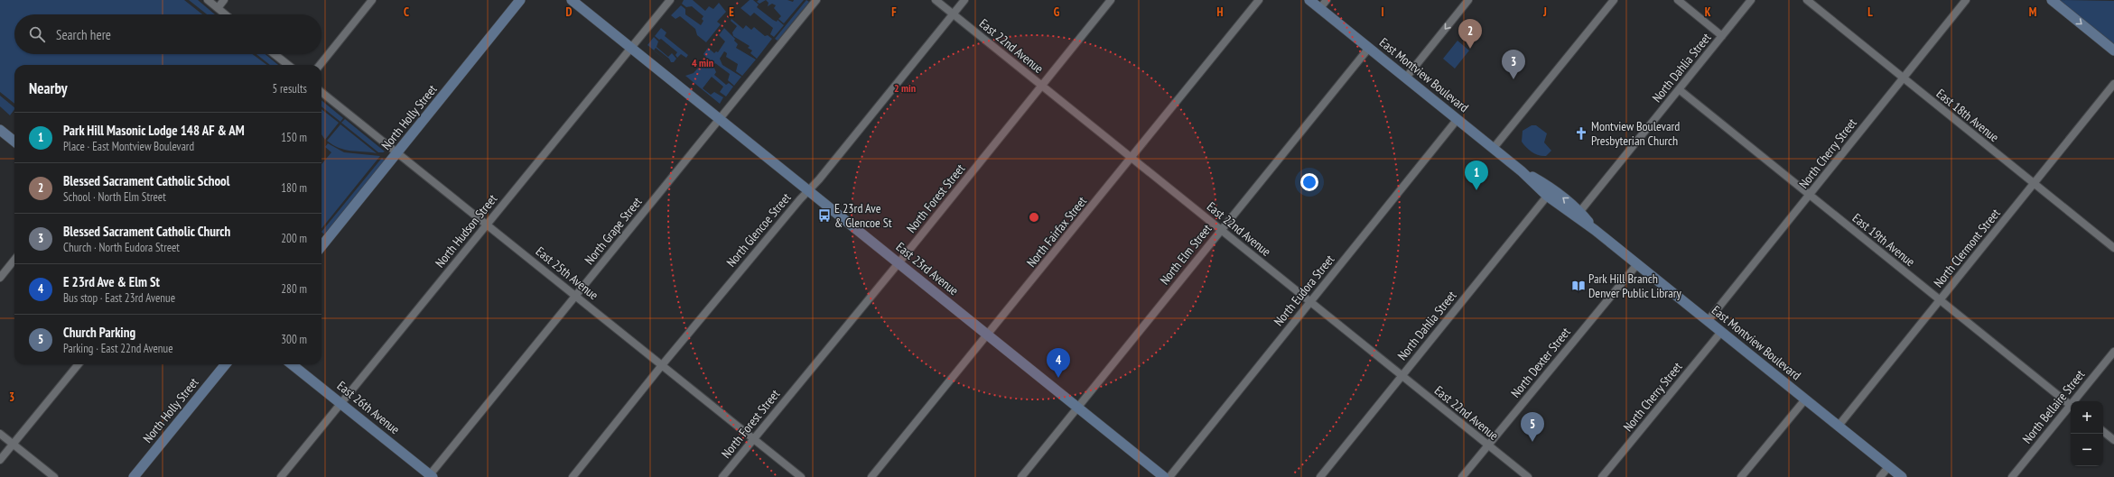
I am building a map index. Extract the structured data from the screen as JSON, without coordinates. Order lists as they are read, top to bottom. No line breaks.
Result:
{"streets":{"street":["East 22nd Avenue","North Dahlia Street","East Montview Boulevard","East 18th Avenue","North Holly Street","North Cherry Street","North Forest Street","North Glencoe Street","North Hudson Street","North Grape Street","North Fairfax Street","East 19th Avenue","North Clermont Street","North Elm Street","East 23rd Avenue","East 25th Avenue","North Eudora Street","North Dexter Street","North Bellaire Street","East 26th Avenue"]},"crossings":[["East 22nd Avenue","North Dahlia Street"],["East 22nd Avenue","North Forest Street"],["East 22nd Avenue","North Glencoe Street"],["East 22nd Avenue","North Fairfax Street"],["East 22nd Avenue","North Elm Street"],["East 22nd Avenue","North Eudora Street"],["East 22nd Avenue","North Dexter Street"],["North Dahlia Street","East Montview Boulevard"],["North Dahlia Street","East 19th Avenue"],["East Montview Boulevard","North Cherry Street"],["East Montview Boulevard","North Clermont Street"],["East Montview Boulevard","North Elm Street"],["East Montview Boulevard","North Eudora Street"],["East Montview Boulevard","North Dexter Street"],["East 18th Avenue","North Cherry Street"],["East 18th Avenue","North Clermont Street"],["North Holly Street","East 25th Avenue"],["North Cherry Street","East 19th Avenue"],["North Forest Street","East 23rd Avenue"],["North Forest Street","East 25th Avenue"],["North Glencoe Street","East 23rd Avenue"],["North Glencoe Street","East 25th Avenue"],["North Hudson Street","East 23rd Avenue"],["North Hudson Street","East 25th Avenue"],["North Hudson Street","East 26th Avenue"],["North Grape Street","East 23rd Avenue"],["North Grape Street","East 25th Avenue"],["North Grape Street","East 26th Avenue"],["North Fairfax Street","East 23rd Avenue"],["East 19th Avenue","North Clermont Street"],["North Elm Street","East 23rd Avenue"]],"places":{"church":["Montview Boulevard Presbyterian Church"],"bus stop":["E 23rd Ave & Glencoe St"],"library":["Park Hill Branch Denver Public Library"]},"page":{"search":"Search here","pins":["2","3","1","4","5"],"heading":["Nearby","5 results"],"list":[{"mark":"1","name":"Park Hill Masonic Lodge 148 AF & AM","note":"Place · East Montview Boulevard","value":"150 m"},{"mark":"2","name":"Blessed Sacrament Catholic School","note":"School · North Elm Street","value":"180 m"},{"mark":"3","name":"Blessed Sacrament Catholic Church","note":"Church · North Eudora Street","value":"200 m"},{"mark":"4","name":"E 23rd Ave & Elm St","note":"Bus stop · East 23rd Avenue","value":"280 m"},{"mark":"5","name":"Church Parking","note":"Parking · East 22nd Avenue","value":"300 m"}],"map_buttons":["+","−"]},"grid":{"columns":["C","D","E","F","G","H","I","J","K","L","M"],"rows":["3"]},"rings":["4 min","2 min"]}
